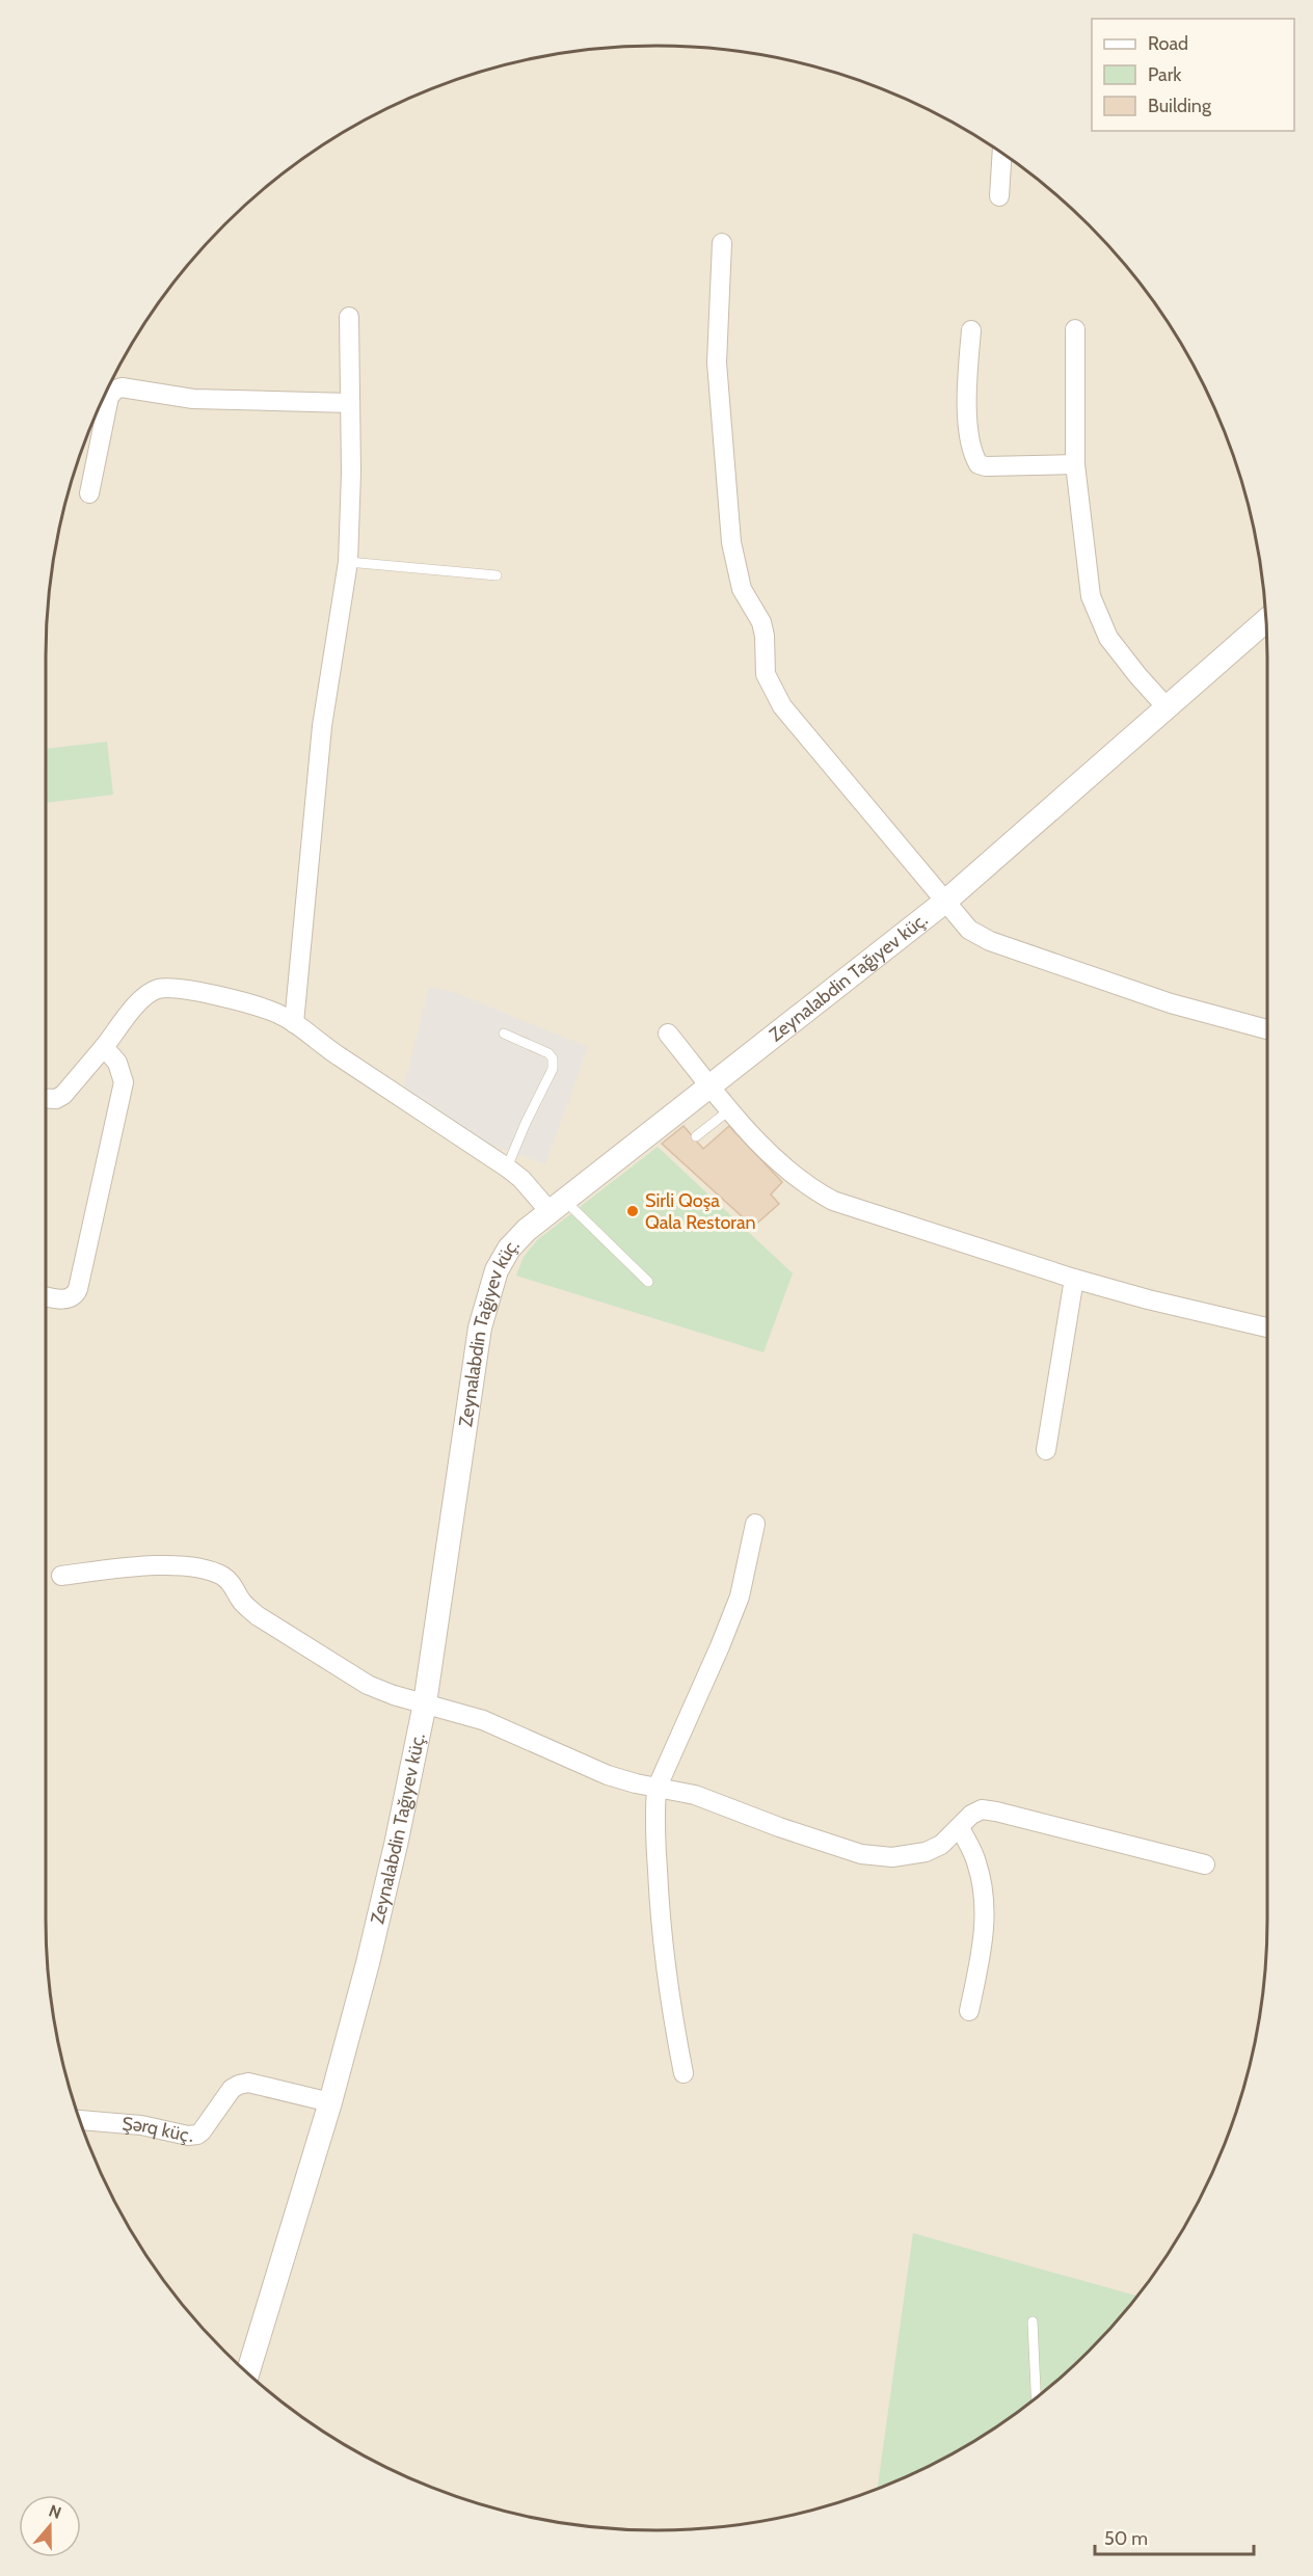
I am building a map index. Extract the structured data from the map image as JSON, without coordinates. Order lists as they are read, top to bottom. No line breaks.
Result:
{"streets":{"street":["Zeynalabdin Tağıyev küç.","Şərq küç."]},"crossings":[["Zeynalabdin Tağıyev küç.","Şərq küç."]],"places":["Sirli Qoşa Qala Restoran"],"legend":["Road","Park","Building"],"scale_bar":"50 m","north":"top"}
